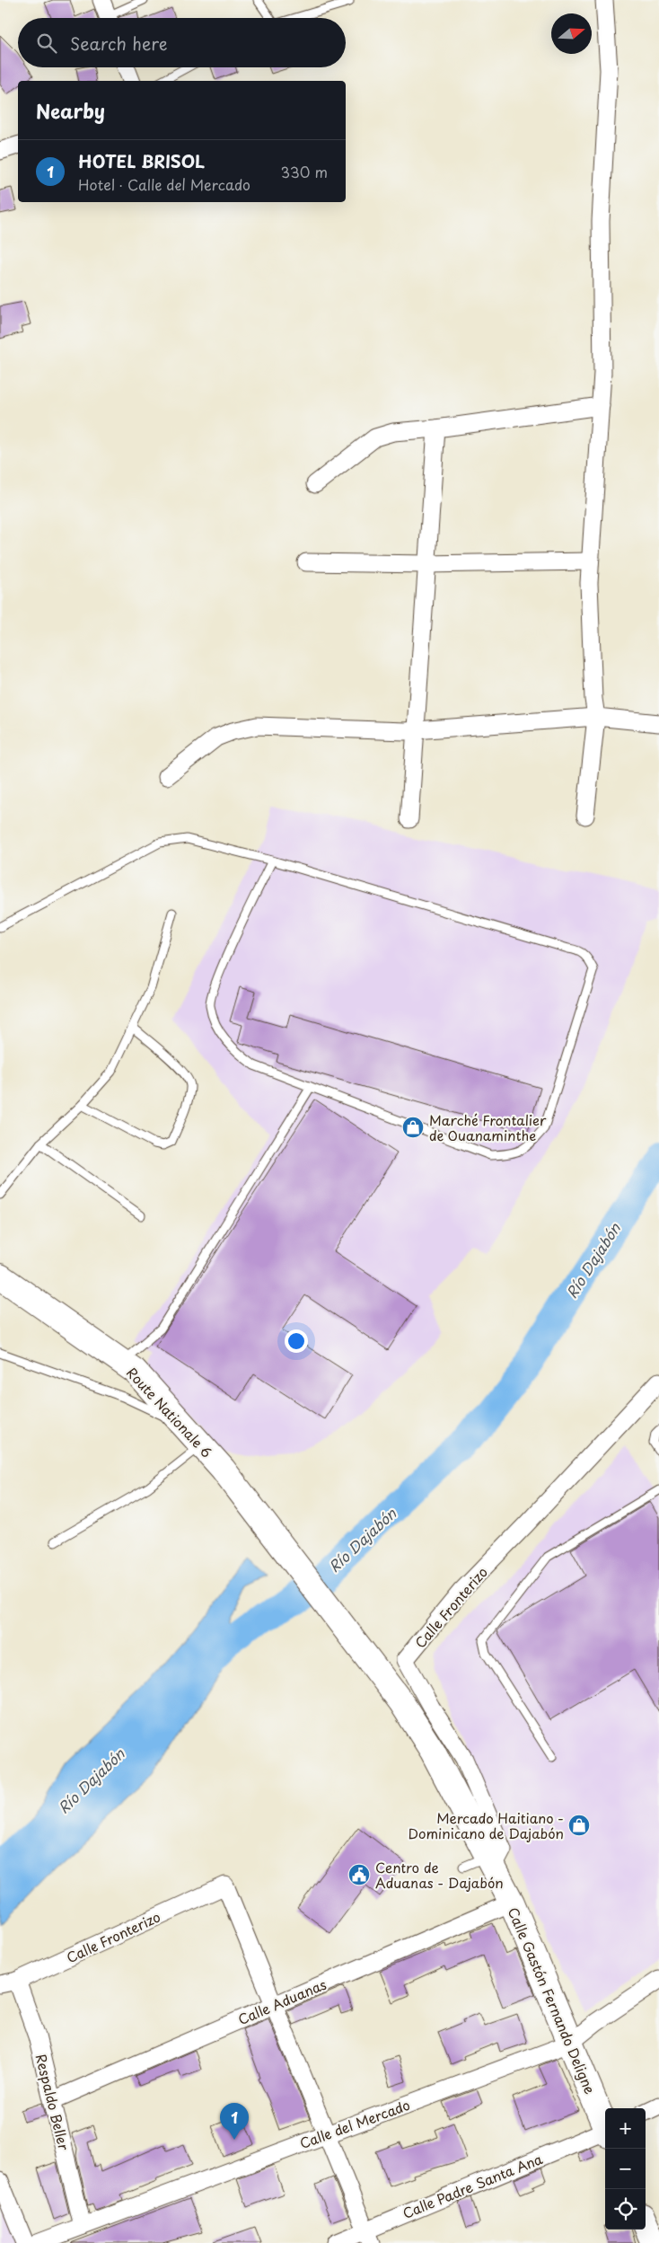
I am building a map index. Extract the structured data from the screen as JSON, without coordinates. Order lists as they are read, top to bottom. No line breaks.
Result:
{"streets":{"main road":["Route Nationale 6","Calle Gastón Fernando Deligne"],"street":["Calle Fronterizo","Calle Aduanas","Respaldo Beller","Calle del Mercado","Calle Padre Santa Ana"]},"crossings":[["Route Nationale 6","Calle Gastón Fernando Deligne"],["Calle Fronterizo","Calle Gastón Fernando Deligne"],["Calle Fronterizo","Calle Aduanas"],["Calle Fronterizo","Respaldo Beller"],["Calle Gastón Fernando Deligne","Calle Aduanas"],["Calle Gastón Fernando Deligne","Calle del Mercado"],["Calle Aduanas","Respaldo Beller"],["Respaldo Beller","Calle del Mercado"]],"water":["Río Dajabón"],"places":{"shop":["Marché Frontalier de Ouanaminthe","Mercado Haitiano - Dominicano de Dajabón"],"public building":["Centro de Aduanas - Dajabón"]},"north":"right","page":{"search":"Search here","heading":"Nearby","list":[{"mark":"1","name":"HOTEL BRISOL","note":"Hotel · Calle del Mercado","value":"330 m"}],"pins":"1","map_buttons":["+","−"]}}
